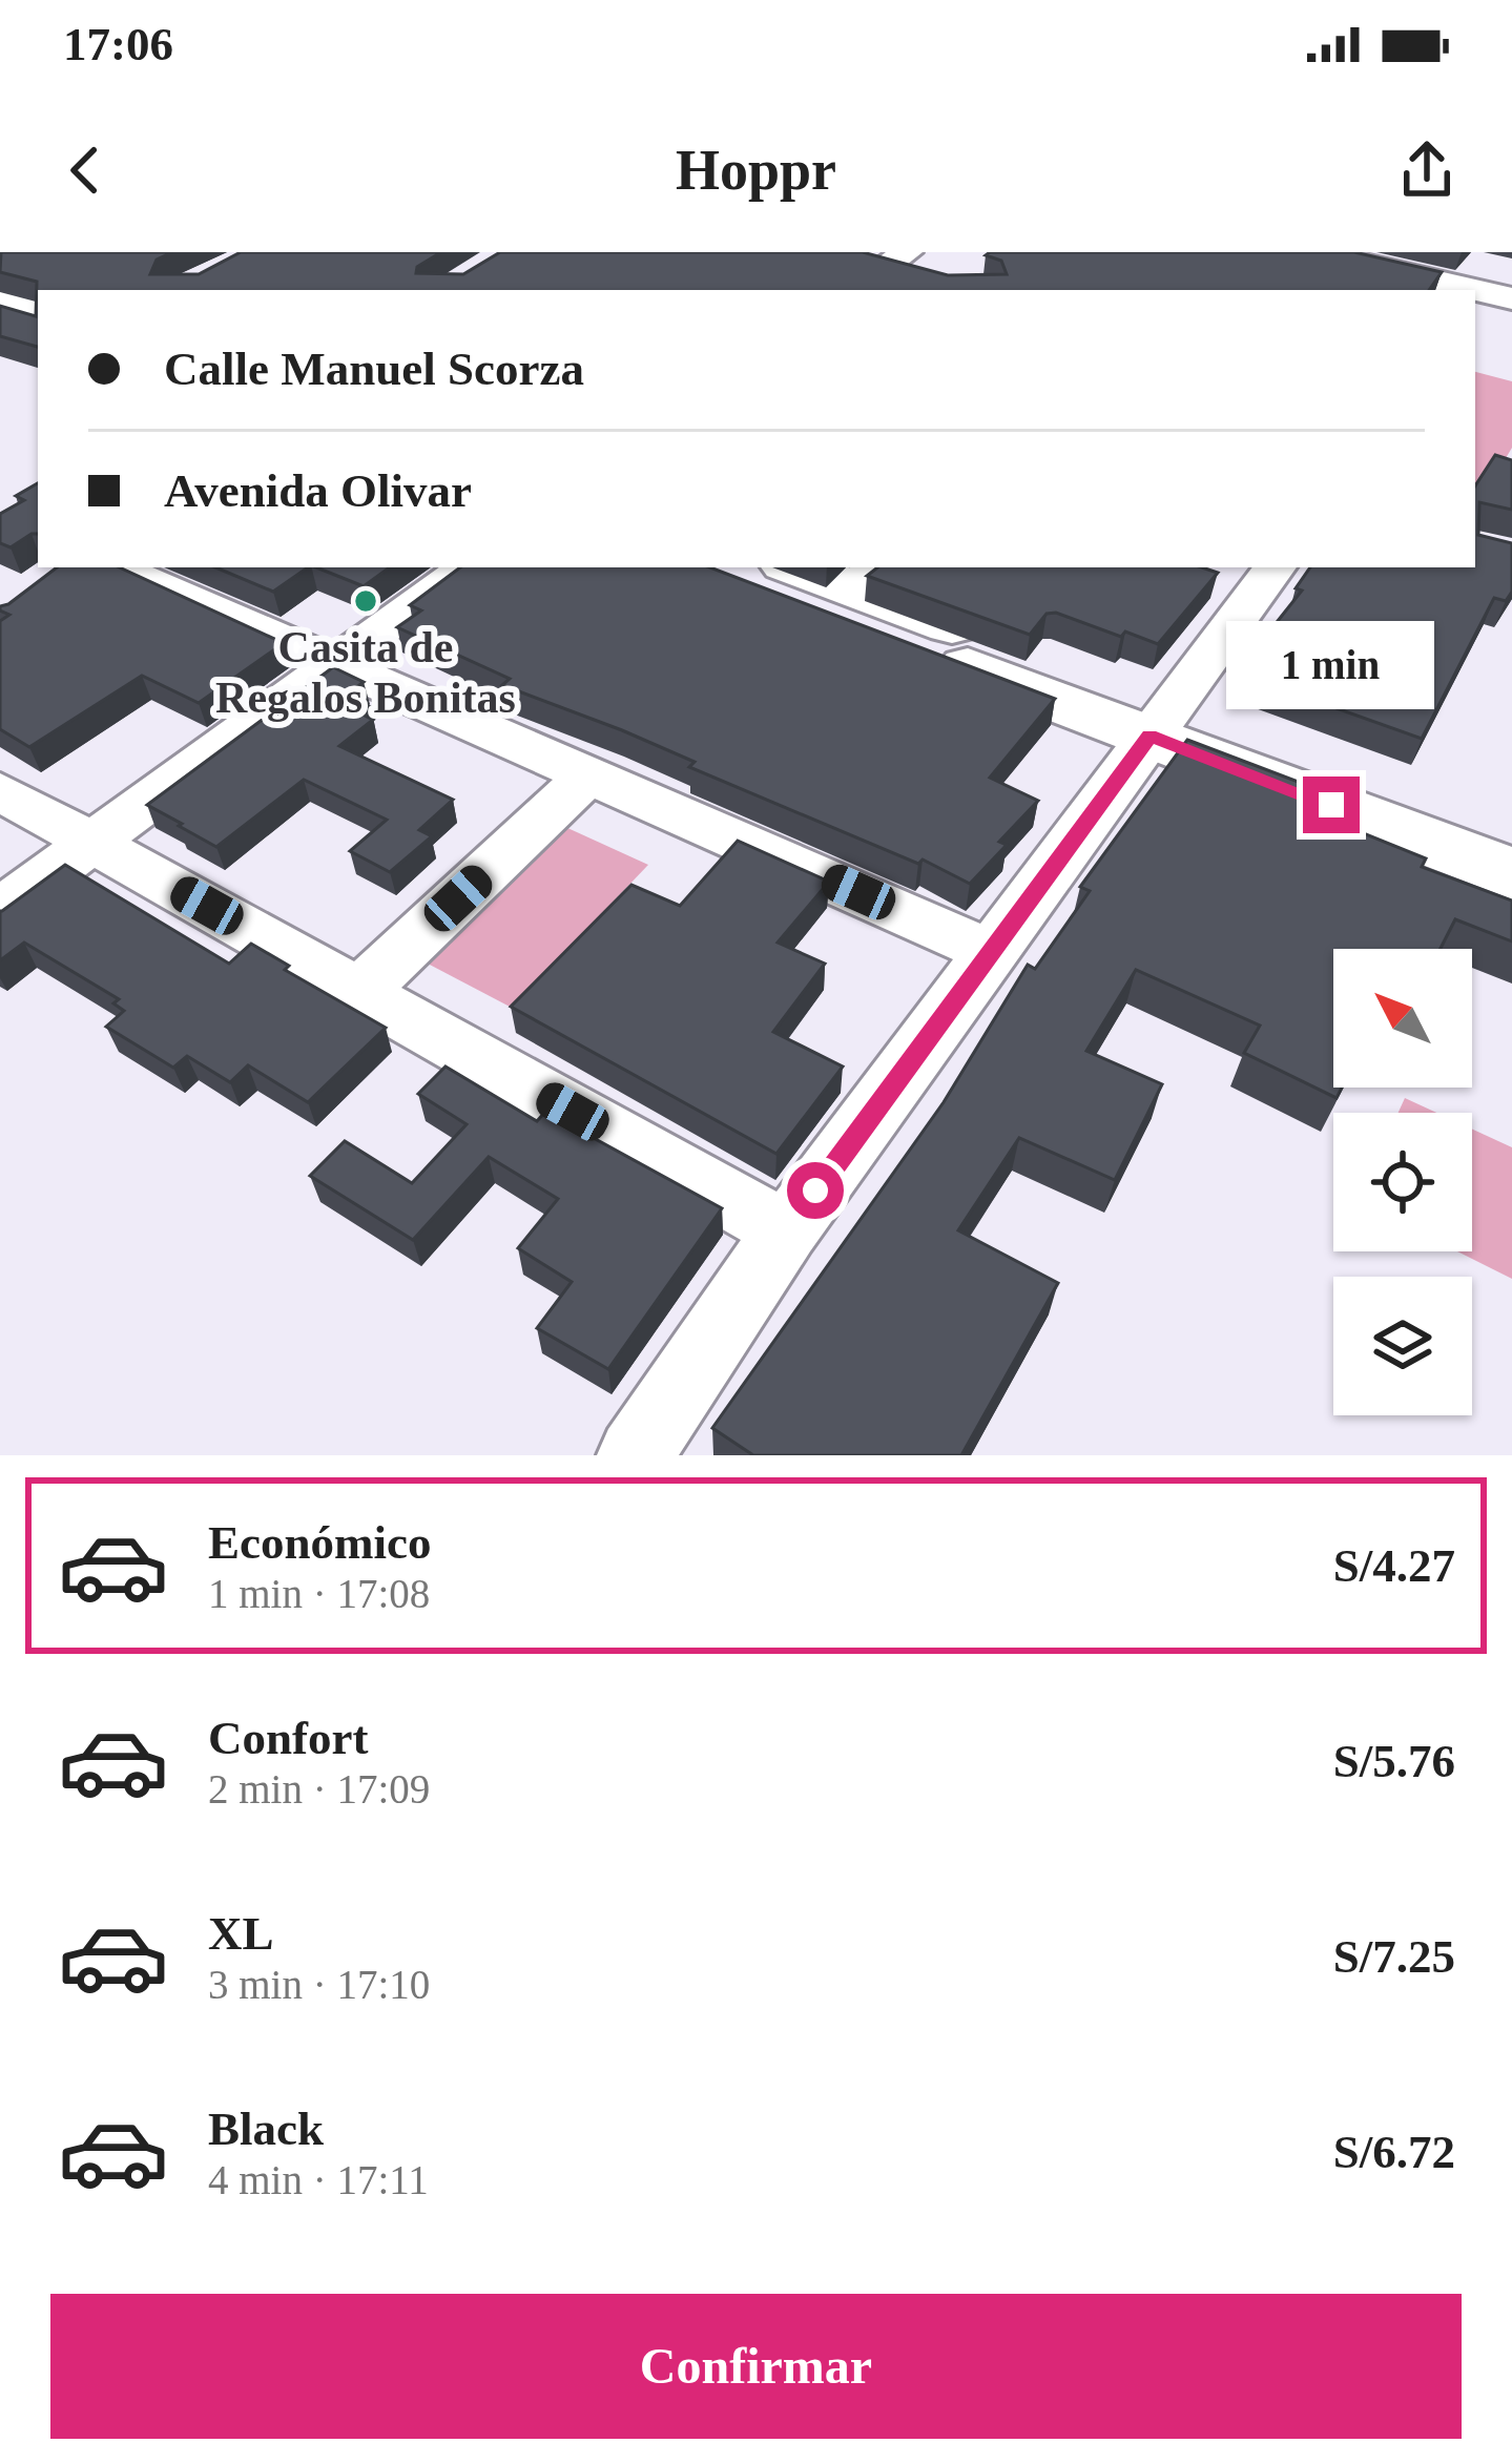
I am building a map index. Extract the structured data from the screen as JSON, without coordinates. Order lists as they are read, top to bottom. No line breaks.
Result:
{"places":["Casita de Regalos Bonitas"],"north":"top left","page":{"status":"17:06","header":"Hoppr","banner":["Calle Manuel Scorza","Avenida Olivar"],"bubble":"1 min","list":[{"name":"Económico","note":"1 min · 17:08","value":"S/4.27"},{"name":"Confort","note":"2 min · 17:09","value":"S/5.76"},{"name":"XL","note":"3 min · 17:10","value":"S/7.25"},{"name":"Black","note":"4 min · 17:11","value":"S/6.72"}],"buttons":"Confirmar"}}
